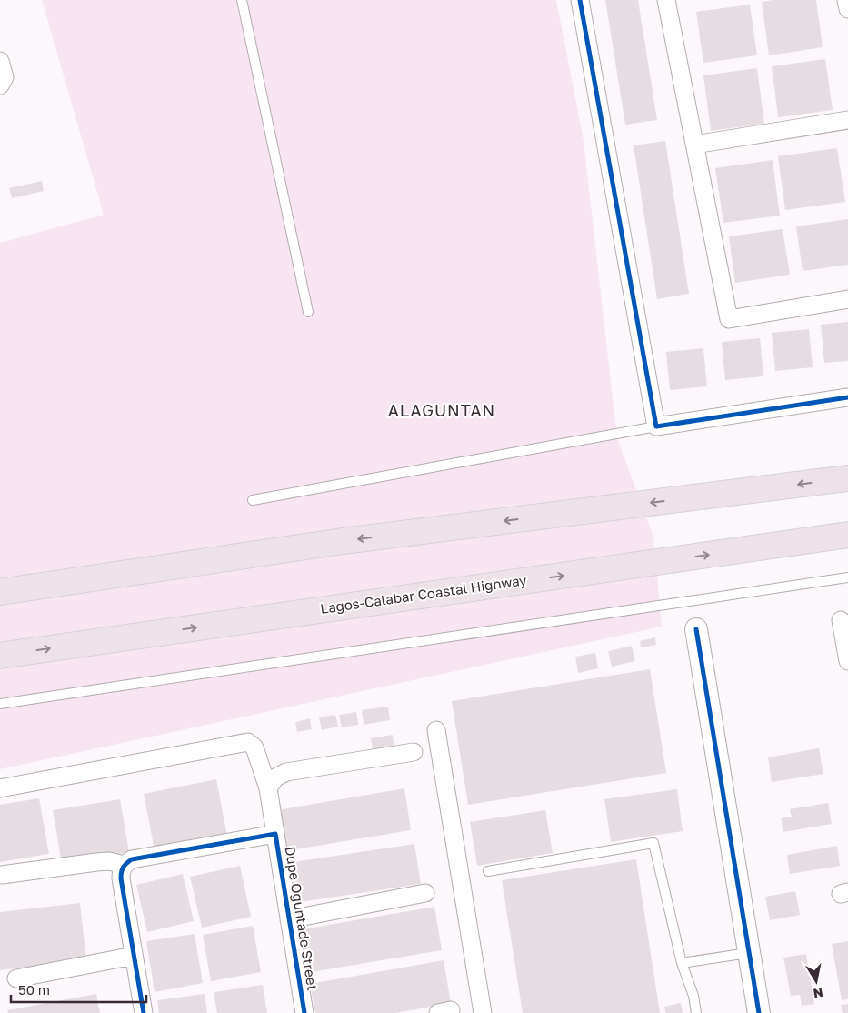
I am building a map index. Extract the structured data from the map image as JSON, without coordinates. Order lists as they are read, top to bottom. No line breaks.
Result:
{"streets":{"highway":["Lagos-Calabar Coastal Highway"],"street":["Dupe Oguntade Street"]},"districts":["ALAGUNTAN"],"scale_bar":"50 m","north":"bottom"}
